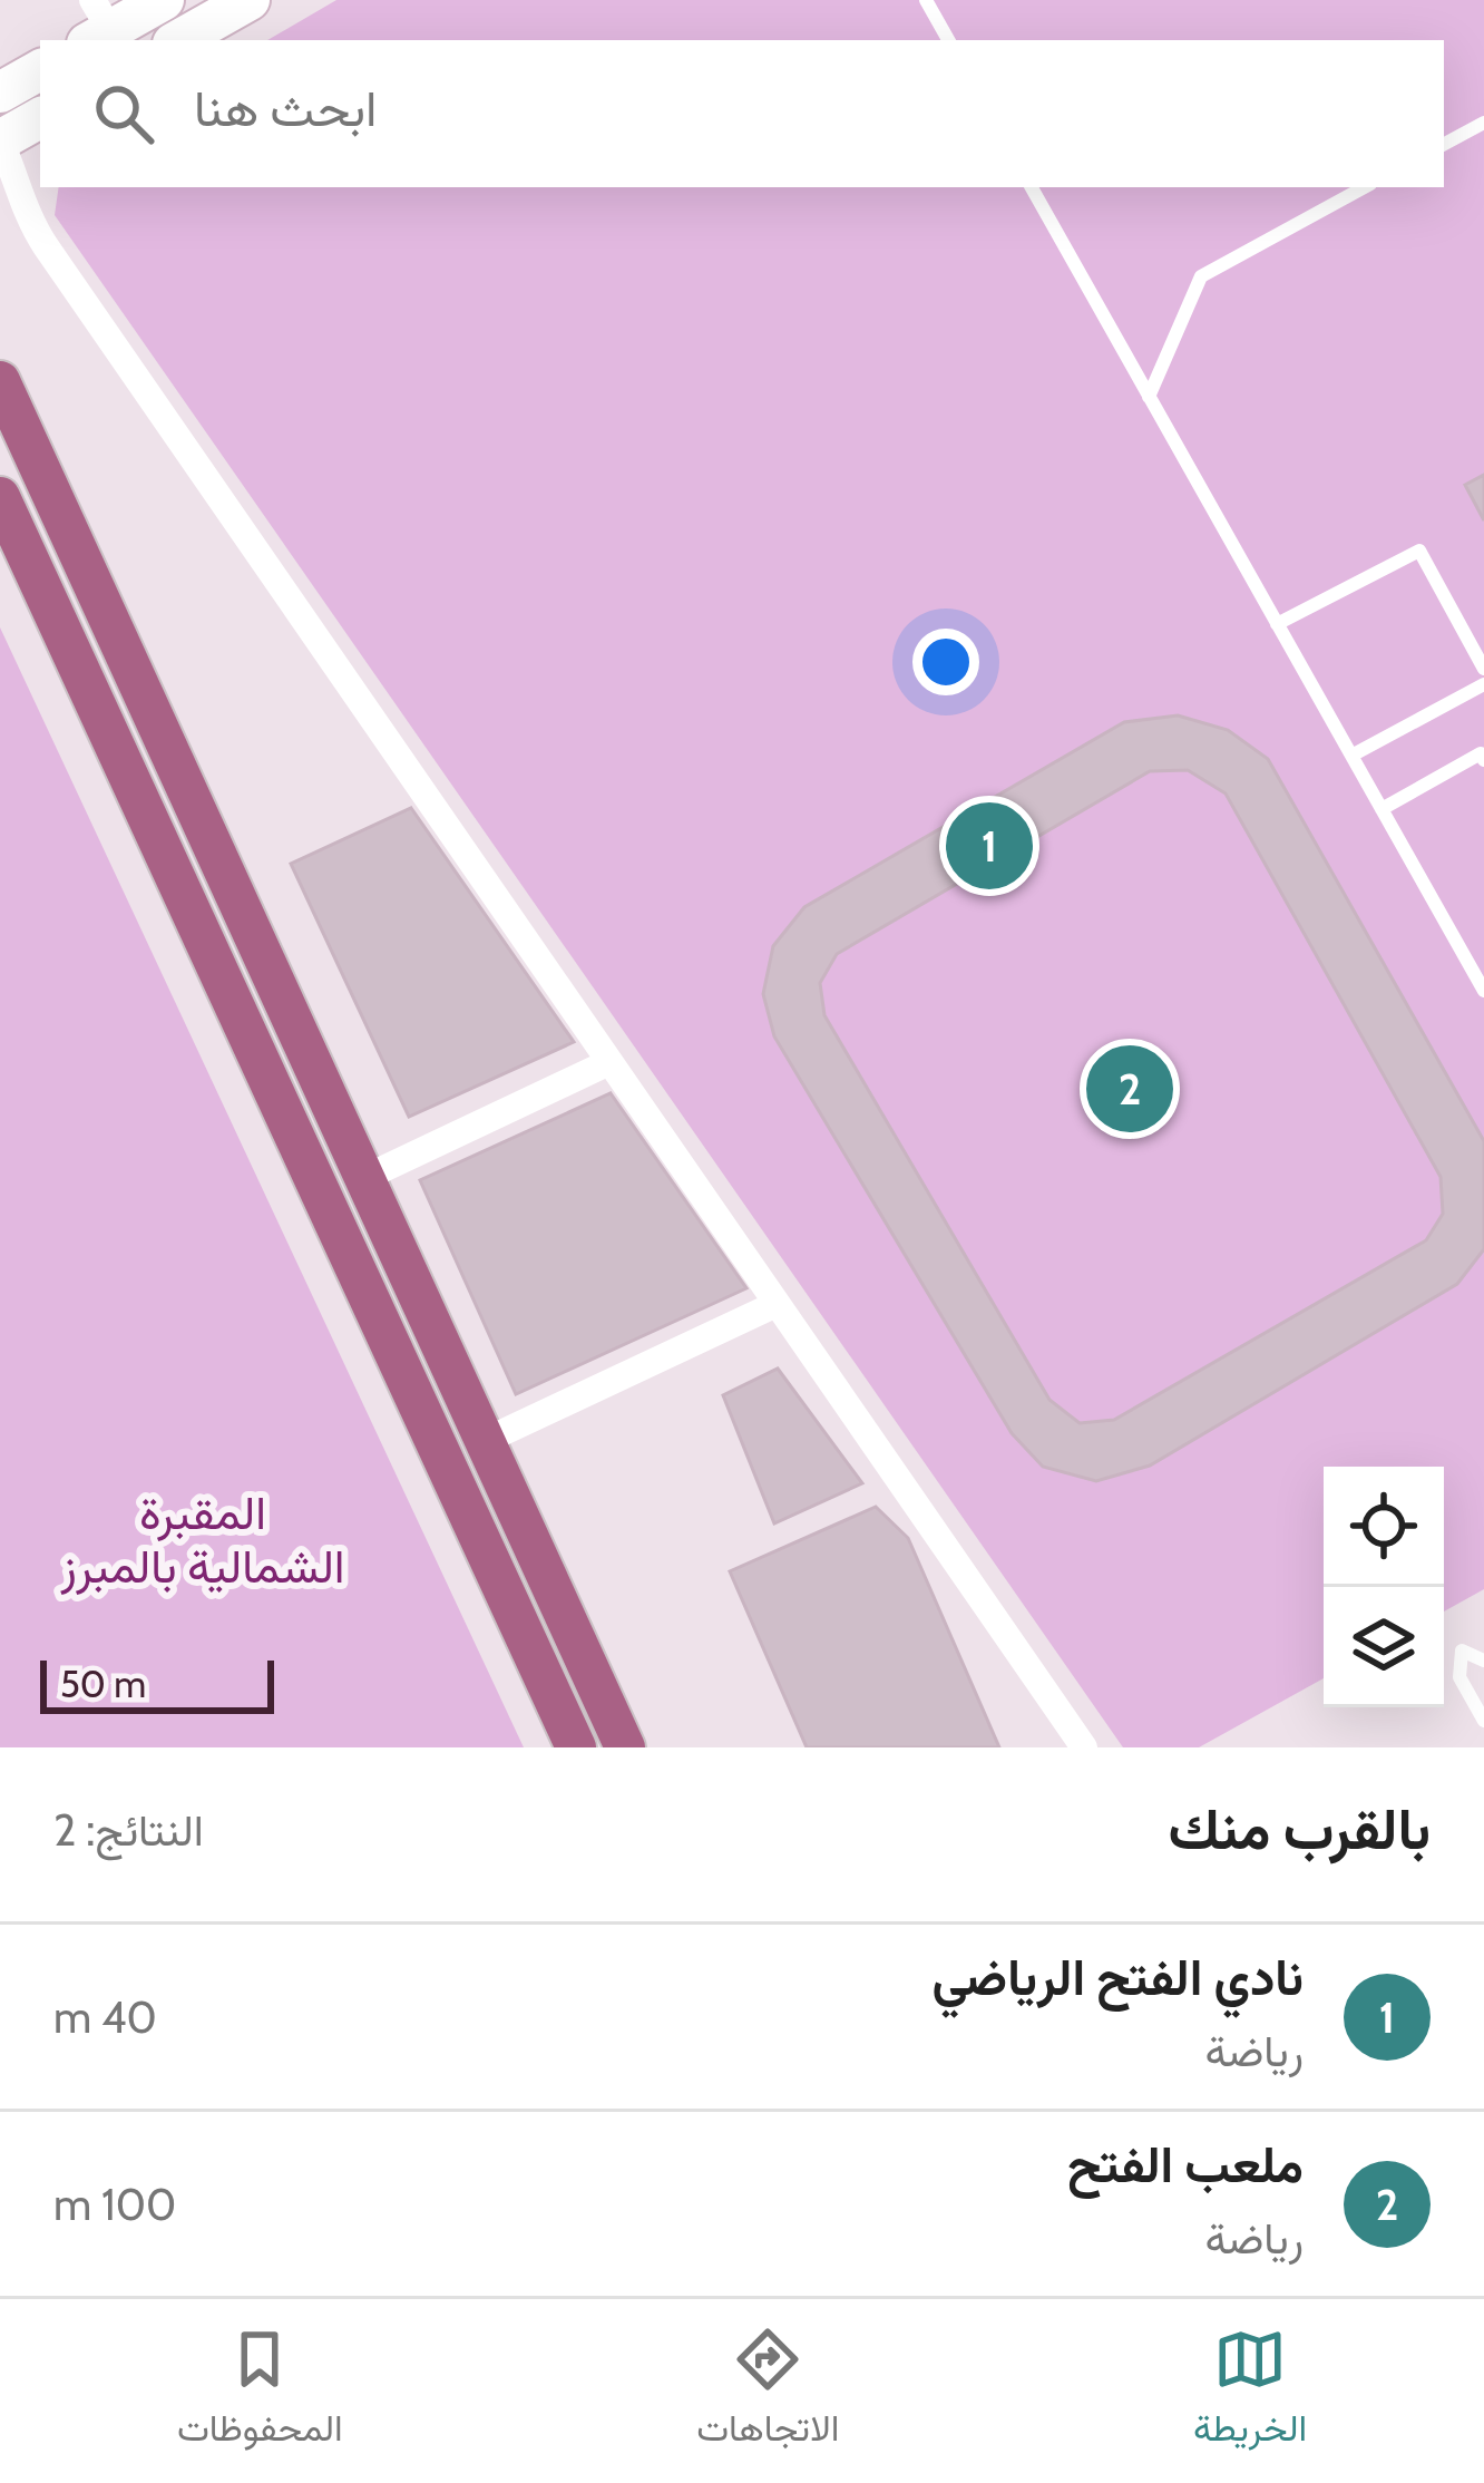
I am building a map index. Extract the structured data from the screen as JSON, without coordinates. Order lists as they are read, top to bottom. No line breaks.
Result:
{"parks":["المقبرة الشمالية بالمبرز"],"scale_bar":"50 m","page":{"search":"ابحث هنا","pins":["1","2"],"scale":"50 m","heading":["بالقرب منك","النتائج: 2"],"list":[{"mark":"1","name":"نادي الفتح الرياضي","note":"رياضة","value":"40 m"},{"mark":"2","name":"ملعب الفتح","note":"رياضة","value":"100 m"}],"nav":["الخريطة","الاتجاهات","المحفوظات"]}}
